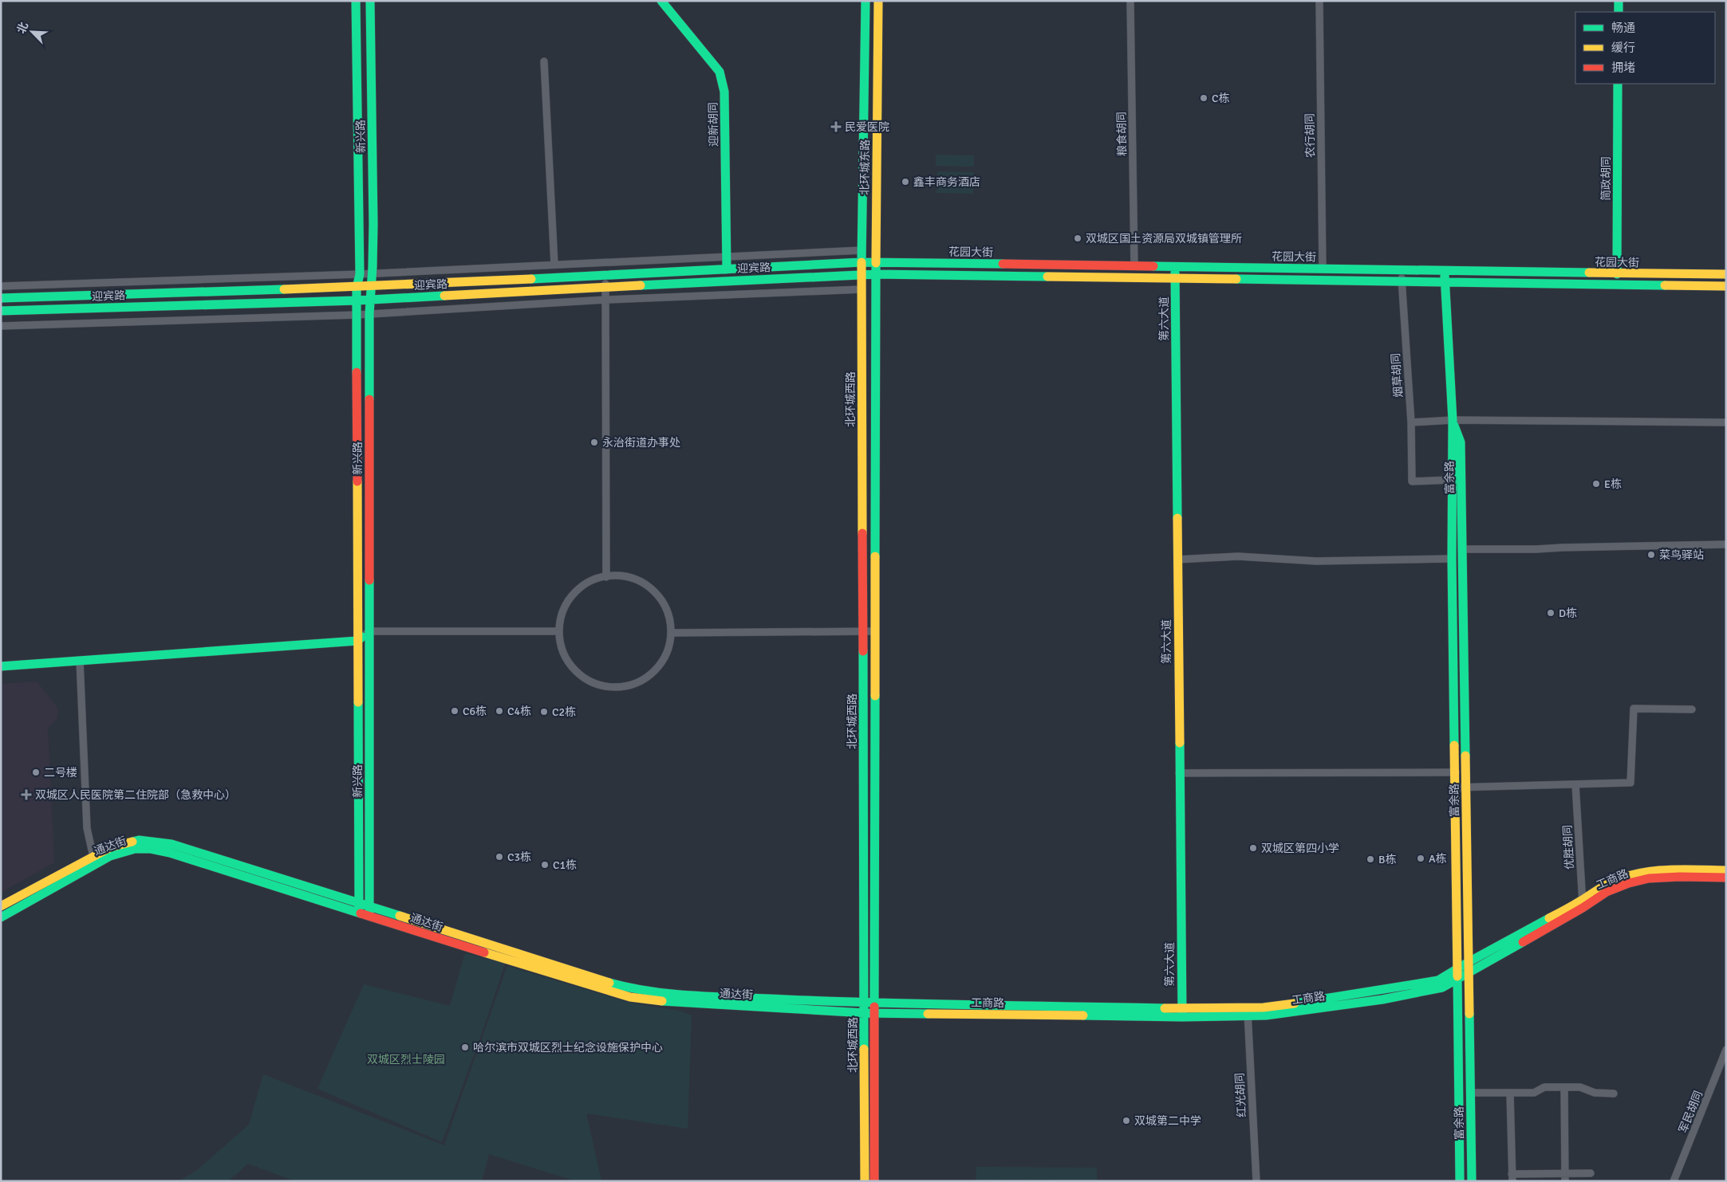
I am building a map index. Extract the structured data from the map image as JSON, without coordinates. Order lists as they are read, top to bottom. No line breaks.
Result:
{"streets":{"main road":["迎新胡同","新兴路","北环城东路","简政胡同","花园大街","迎宾路","第六大道","北环城西路","富余路","通达街","工商路"],"street":["粮食胡同","农行胡同","烟草胡同","优胜胡同","红光胡同","军民胡同"]},"crossings":[["迎新胡同","迎宾路"],["粮食胡同","花园大街"],["农行胡同","花园大街"],["新兴路","迎宾路"],["新兴路","通达街"],["北环城东路","花园大街"],["北环城东路","迎宾路"],["北环城东路","北环城西路"],["简政胡同","花园大街"],["花园大街","迎宾路"],["花园大街","第六大道"],["花园大街","烟草胡同"],["花园大街","北环城西路"],["花园大街","富余路"],["迎宾路","北环城西路"],["第六大道","工商路"],["烟草胡同","富余路"],["北环城西路","通达街"],["北环城西路","工商路"],["富余路","工商路"],["通达街","工商路"],["优胜胡同","工商路"],["工商路","红光胡同"]],"parks":["双城区烈士陵园"],"places":{"other":["C栋","鑫丰商务酒店","双城区国土资源局双城镇管理所","永治街道办事处","E栋","菜鸟驿站","D栋","C6栋","C4栋","C2栋","二号楼","双城区第四小学","C3栋","A栋","B栋","C1栋","哈尔滨市双城区烈士纪念设施保护中心","双城第二中学"],"health":["民爱医院","双城区人民医院第二住院部（急救中心）"]},"legend":["畅通","缓行","拥堵"],"north":"top left"}
